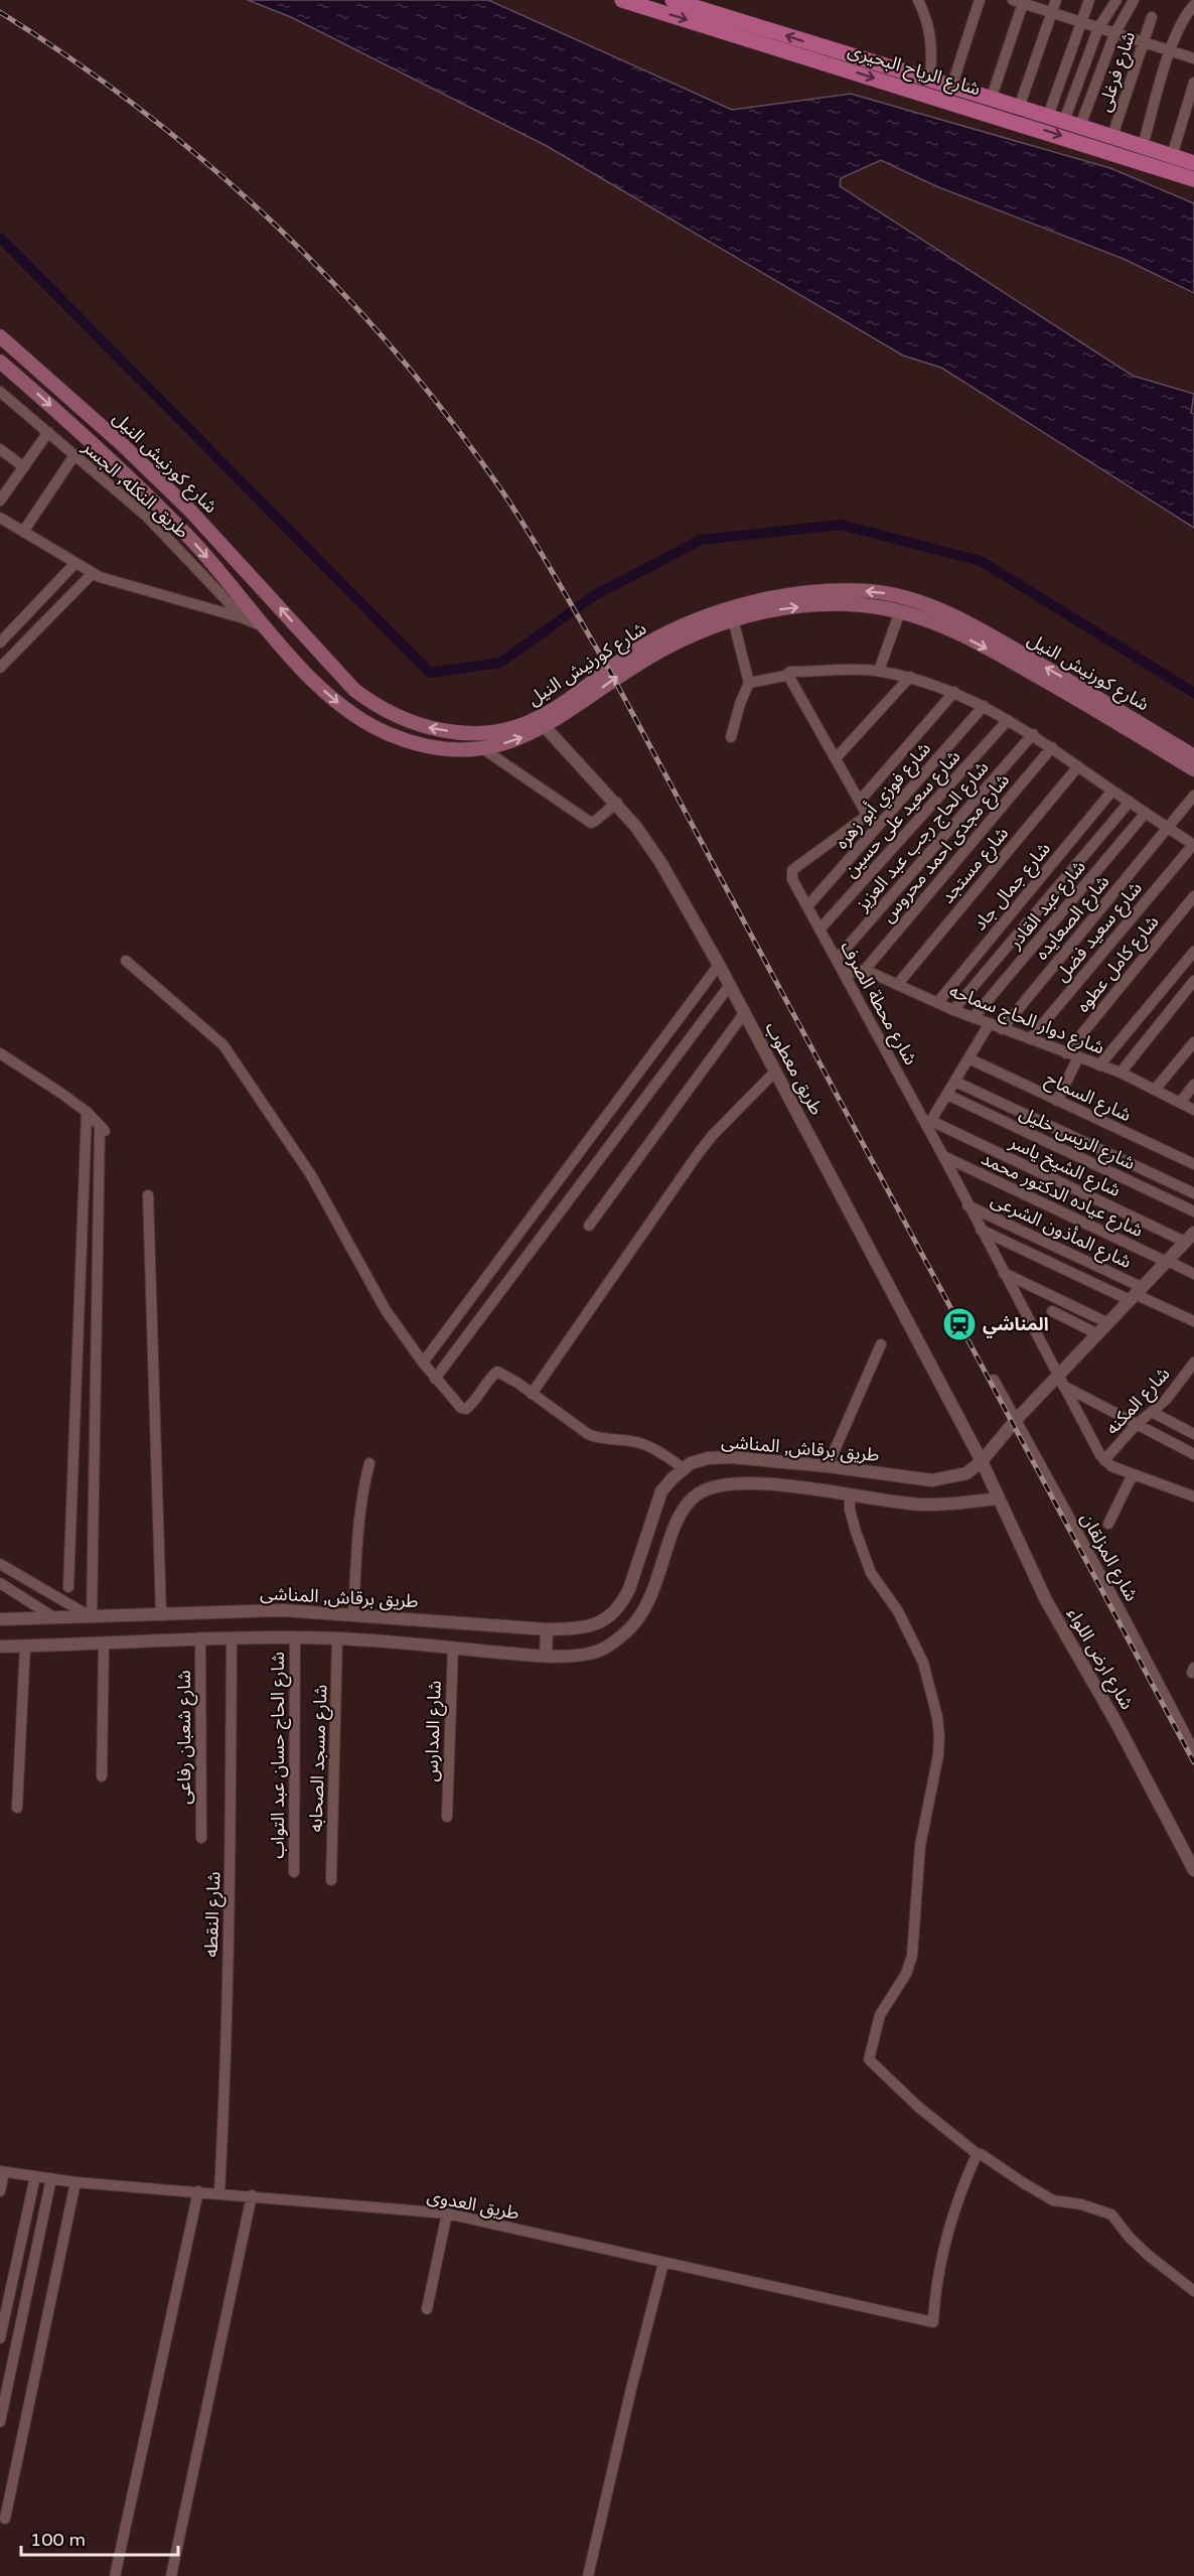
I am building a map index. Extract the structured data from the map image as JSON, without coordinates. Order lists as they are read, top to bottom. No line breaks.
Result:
{"streets":{"main road":["شارع الرياح البحيرى","شارع كورنيش النيل"],"street":["شارع فرغلى","طريق النكله, الجسر","شارع فوزي أبو زهره","شارع سعيد على حسين","شارع الحاج رجب عبد العزيز","شارع مجدى احمد محروس","شارع مستجد","شارع جمال جاد","شارع عبد القادر","شارع الصعايده","شارع سعيد فضل","شارع كامل عطوه","شارع محطة الصرف","شارع دوار الحاج سماحه","طريق معطوب","شارع السماح","شارع الريس خليل","شارع الشيخ ياسر","شارع عياده الدكتور محمد","شارع المأذون الشرعى","شارع المكنه","طريق برقاش, المناشى","شارع المزلقان","شارع ارض اللواء","شارع المدارس","شارع شعبان رفاعى","شارع الحاج حسان عبد التواب","شارع مسجد الصحابه","شارع النقطه","طريق العدوى"]},"crossings":[["شارع الرياح البحيرى","شارع فرغلى"],["شارع كورنيش النيل","طريق معطوب"],["شارع فوزي أبو زهره","شارع محطة الصرف"],["شارع سعيد على حسين","شارع محطة الصرف"],["شارع الحاج رجب عبد العزيز","شارع محطة الصرف"],["شارع مجدى احمد محروس","شارع دوار الحاج سماحه"],["شارع مستجد","شارع دوار الحاج سماحه"],["شارع جمال جاد","شارع دوار الحاج سماحه"],["شارع عبد القادر","شارع دوار الحاج سماحه"],["شارع الصعايده","شارع دوار الحاج سماحه"],["شارع سعيد فضل","شارع دوار الحاج سماحه"],["شارع كامل عطوه","شارع دوار الحاج سماحه"],["شارع محطة الصرف","شارع الشيخ ياسر"],["شارع محطة الصرف","شارع عياده الدكتور محمد"],["شارع محطة الصرف","شارع المأذون الشرعى"],["شارع محطة الصرف","شارع المكنه"],["شارع محطة الصرف","طريق برقاش, المناشى"],["طريق معطوب","طريق برقاش, المناشى"],["طريق معطوب","شارع ارض اللواء"],["شارع الشيخ ياسر","طريق برقاش, المناشى"],["شارع عياده الدكتور محمد","طريق برقاش, المناشى"],["شارع المأذون الشرعى","طريق برقاش, المناشى"],["طريق برقاش, المناشى","شارع المزلقان"],["طريق برقاش, المناشى","شارع ارض اللواء"],["شارع النقطه","طريق العدوى"]],"places":{"station":["المناشي"]},"scale_bar":"100 m"}
